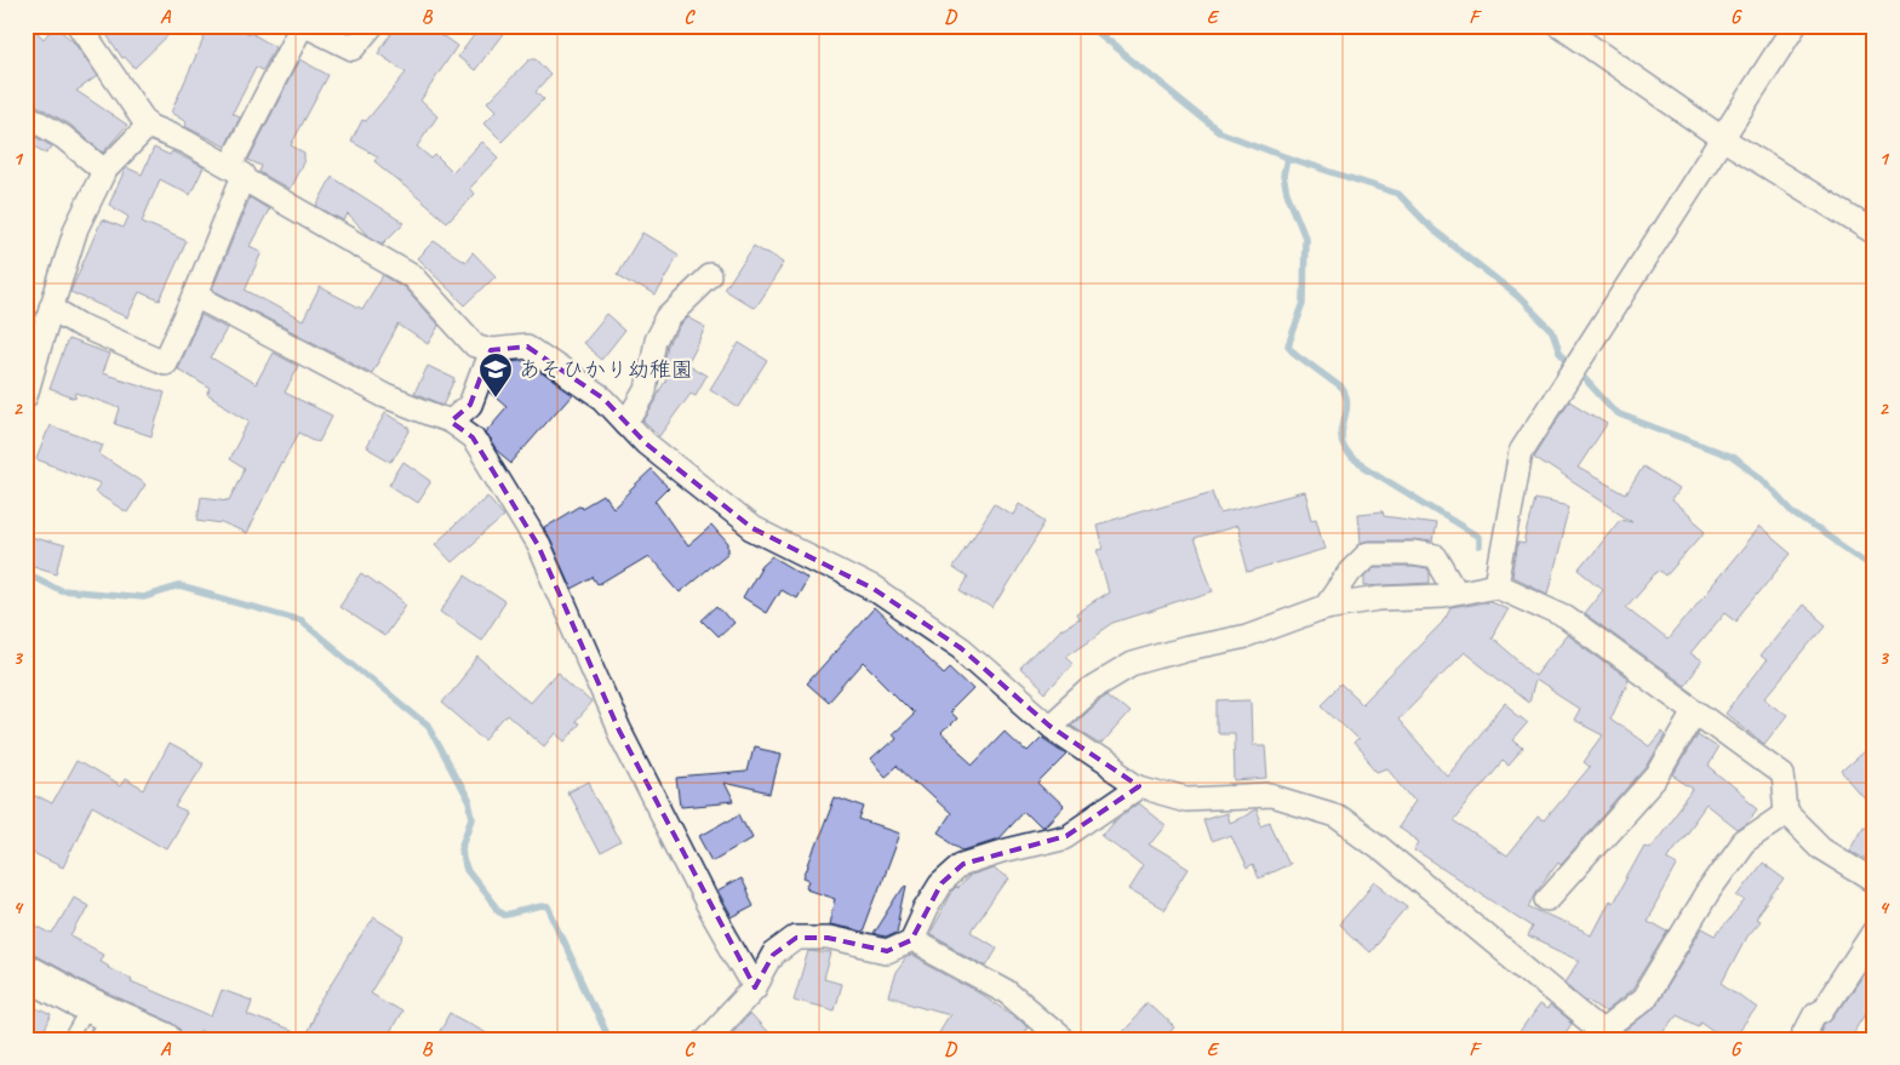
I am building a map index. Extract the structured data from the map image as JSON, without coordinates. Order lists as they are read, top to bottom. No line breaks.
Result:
{"places":{"school or university":["あそひかり幼稚園"]},"grid":{"columns":["A","B","C","D","E","F","G"],"rows":["1","2","3","4"]}}
